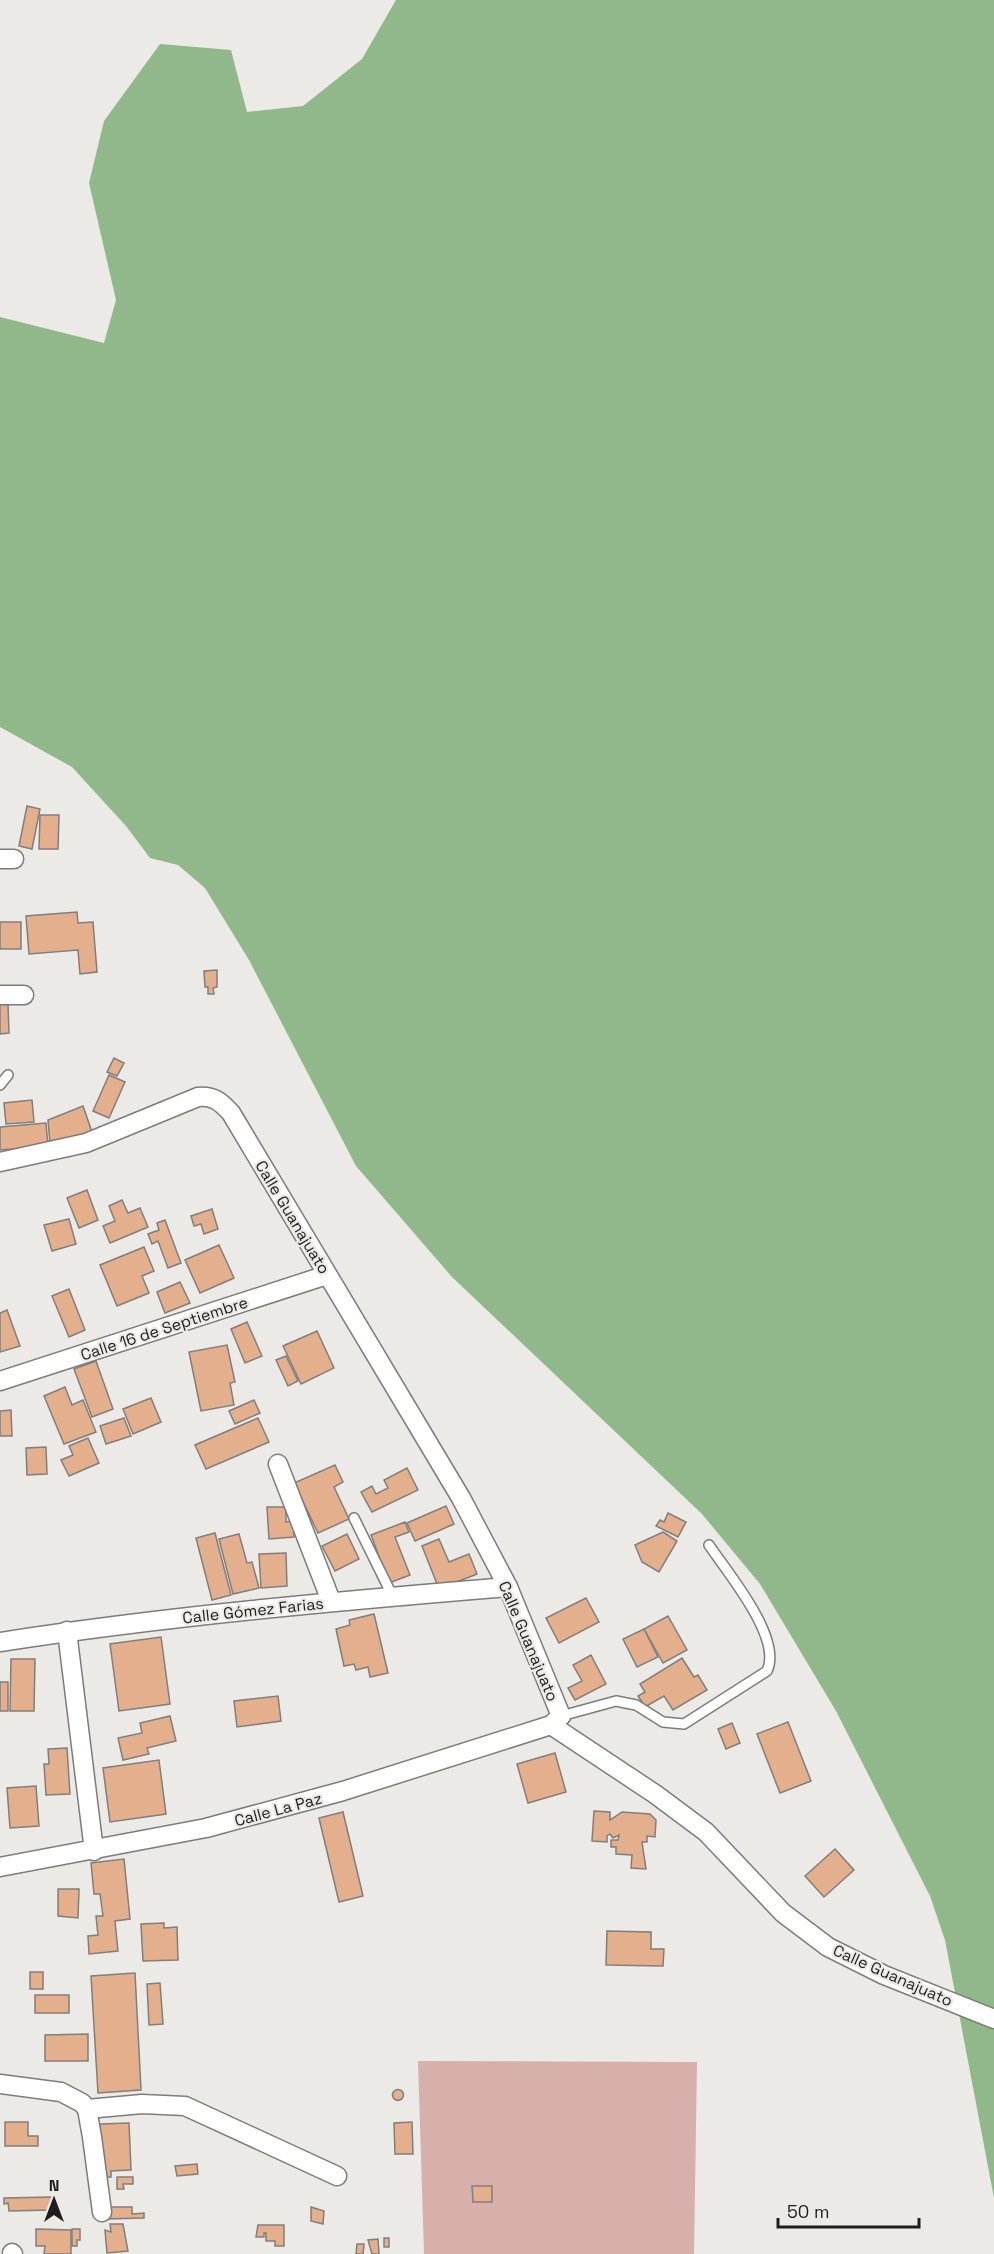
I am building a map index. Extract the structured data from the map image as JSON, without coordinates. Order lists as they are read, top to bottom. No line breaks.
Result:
{"streets":{"street":["Calle Guanajuato","Calle 16 de Septiembre","Calle Gómez Farias","Calle La Paz"]},"crossings":[["Calle Guanajuato","Calle 16 de Septiembre"],["Calle Guanajuato","Calle Gómez Farias"],["Calle Guanajuato","Calle La Paz"]],"scale_bar":"50 m","north":"top"}
